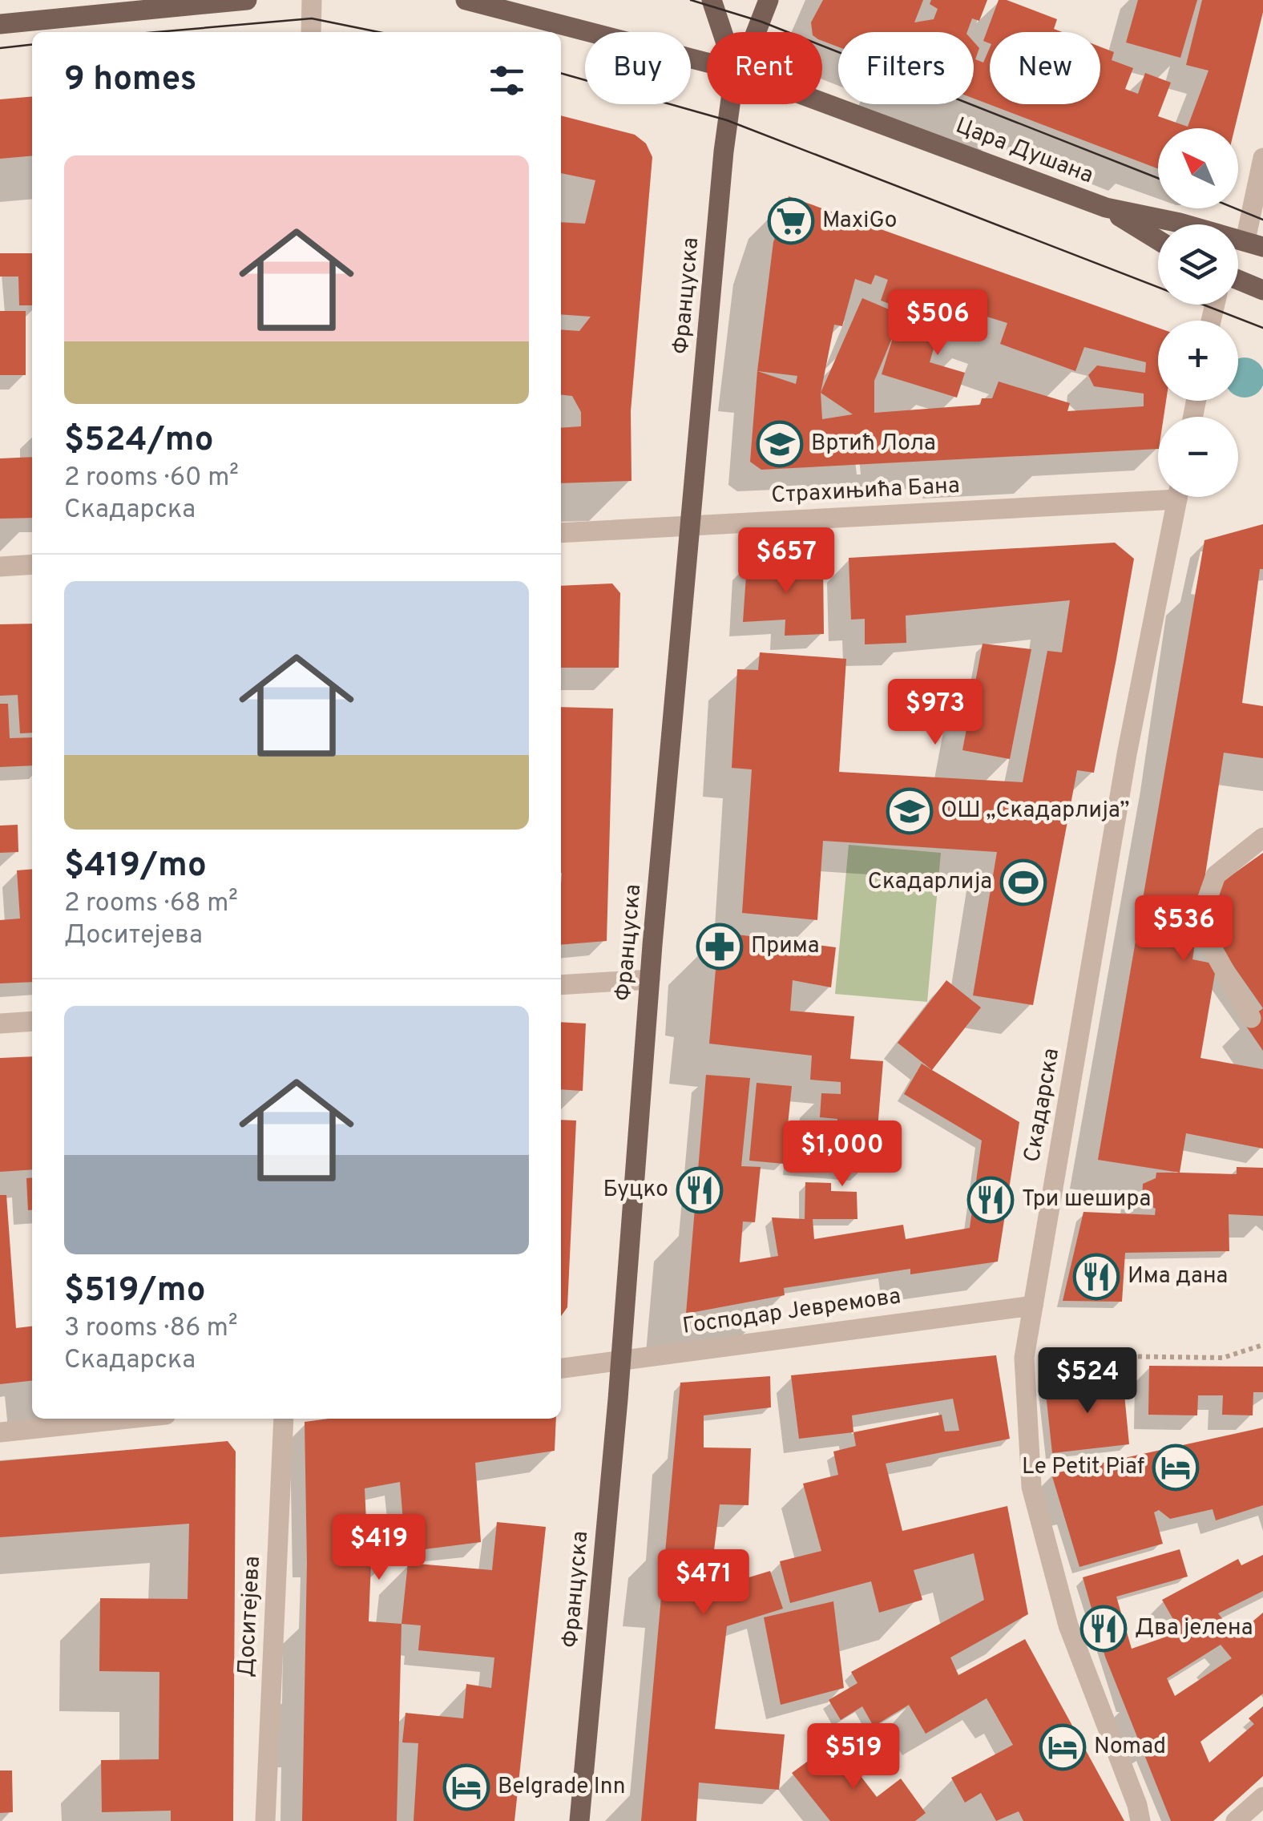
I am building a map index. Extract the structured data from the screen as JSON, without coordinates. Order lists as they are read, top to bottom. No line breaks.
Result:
{"streets":{"main road":["Цара Душана","Француска"],"street":["Страхињића Бана","Скадарска","Господар Јевремова","Доситејева"]},"crossings":[["Француска","Страхињића Бана"],["Француска","Господар Јевремова"],["Скадарска","Господар Јевремова"]],"places":{"supermarket":["MaxiGo"],"school or university":["Вртић Лола","ОШ „Скадарлија”"],"sports":["Скадарлија"],"pharmacy":["Прима"],"restaurant":["Буцко","Три шешира","Има дана","Два јелена"],"hotel":["Le Petit Piaf","Nomad","Belgrade Inn"]},"north":"top left","page":{"chip":["Buy","Rent","Filters","New"],"heading":"9 homes","map_buttons":["+","−"],"list":[{"name":"$524/mo","note":"2 rooms · 60 m² · Скадарска"},{"name":"$419/mo","note":"2 rooms · 68 m² · Доситејева"},{"name":"$519/mo","note":"3 rooms · 86 m² · Скадарска"}],"price":["$506","$657","$973","$536","$1,000","$524","$419","$471","$519"]}}
